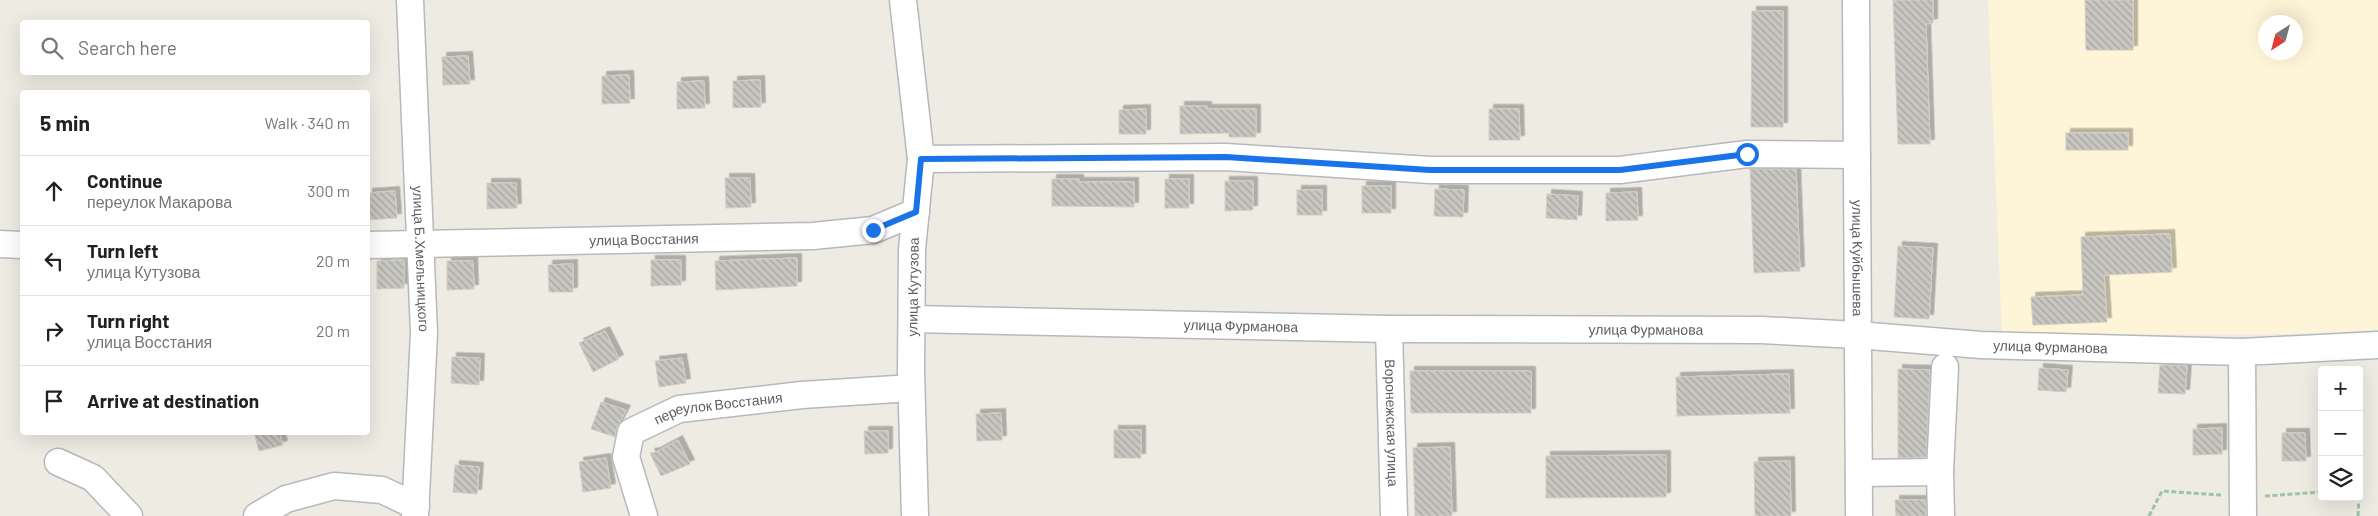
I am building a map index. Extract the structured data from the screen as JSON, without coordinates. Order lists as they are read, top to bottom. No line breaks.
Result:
{"streets":{"street":["улица Восстания","улица Б.Хмельницкого","улица Куйбышева","улица Кутузова","улица Фурманова","переулок Восстания","Воронежская улица"]},"crossings":[["улица Восстания","улица Б.Хмельницкого"],["улица Восстания","улица Кутузова"],["улица Куйбышева","улица Фурманова"],["улица Кутузова","улица Фурманова"],["улица Фурманова","Воронежская улица"]],"north":"bottom left","page":{"search":"Search here","heading":["5 min","Walk · 340 m"],"list":[["Continue","переулок Макарова","300 m"],["Turn left","улица Кутузова","20 m"],["Turn right","улица Восстания","20 m"],"Arrive at destination"],"map_buttons":["+","−"]}}
